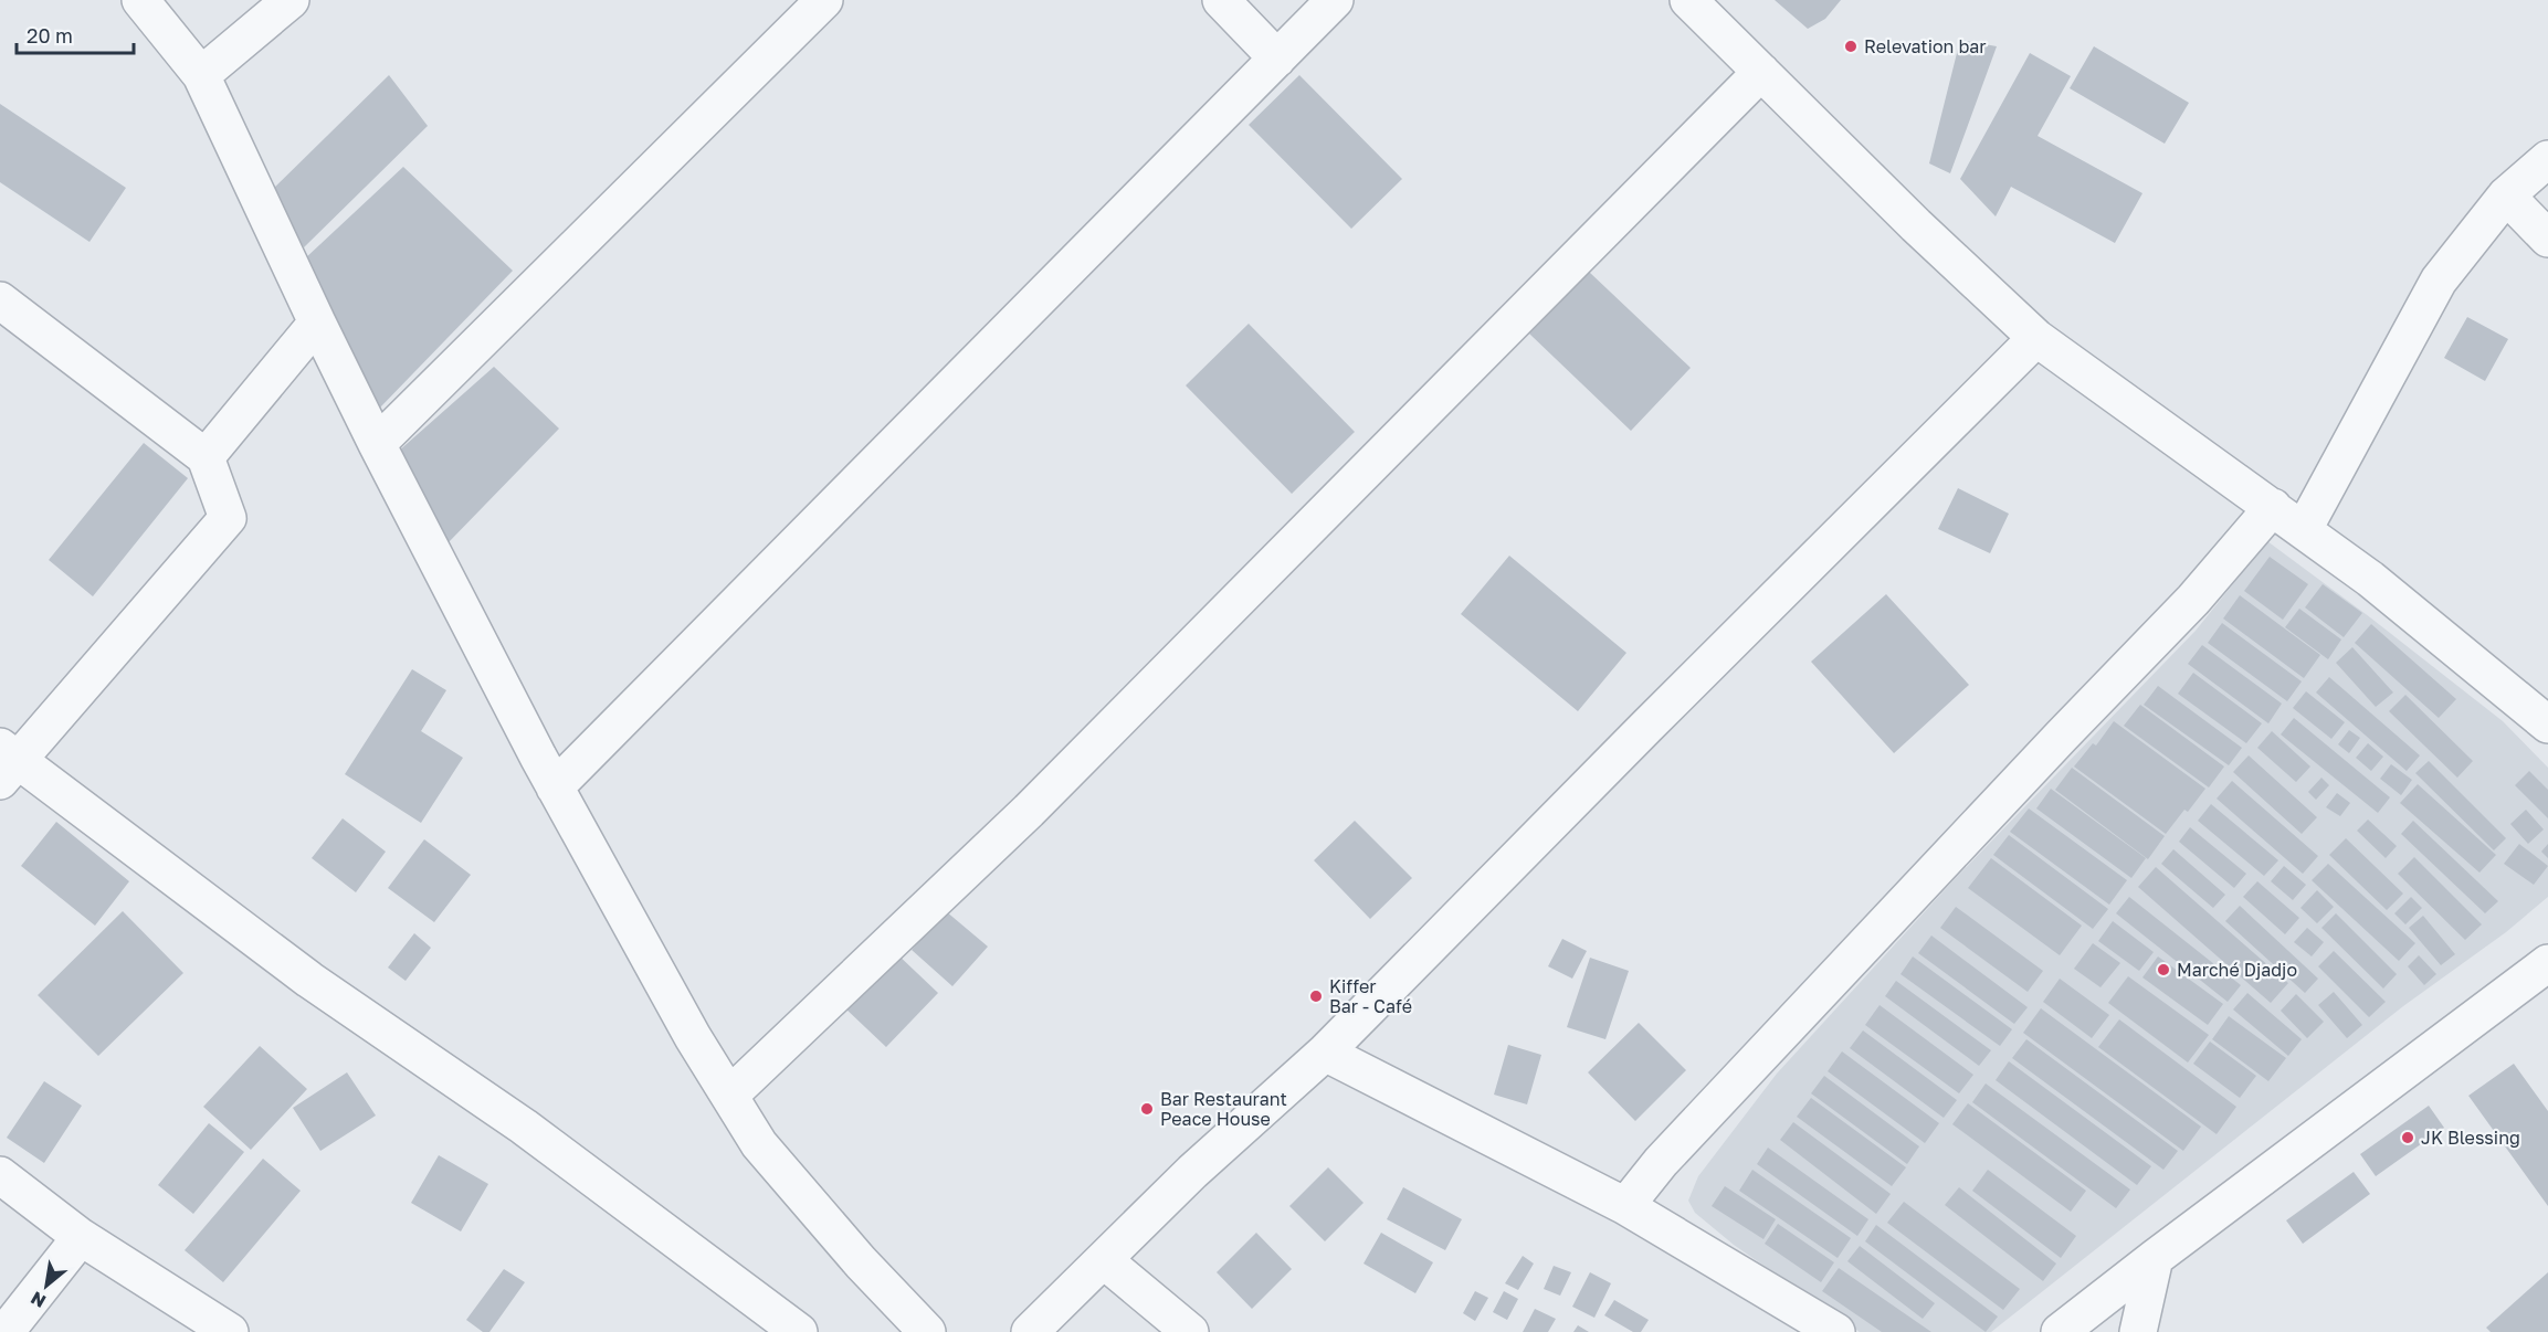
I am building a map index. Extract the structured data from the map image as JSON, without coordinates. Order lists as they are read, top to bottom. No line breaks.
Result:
{"places":["Relevation bar","Marché Djadjo","Kiffer Bar - Café","Bar Restaurant Peace House","JK Blessing"],"scale_bar":"20 m","north":"bottom left"}
